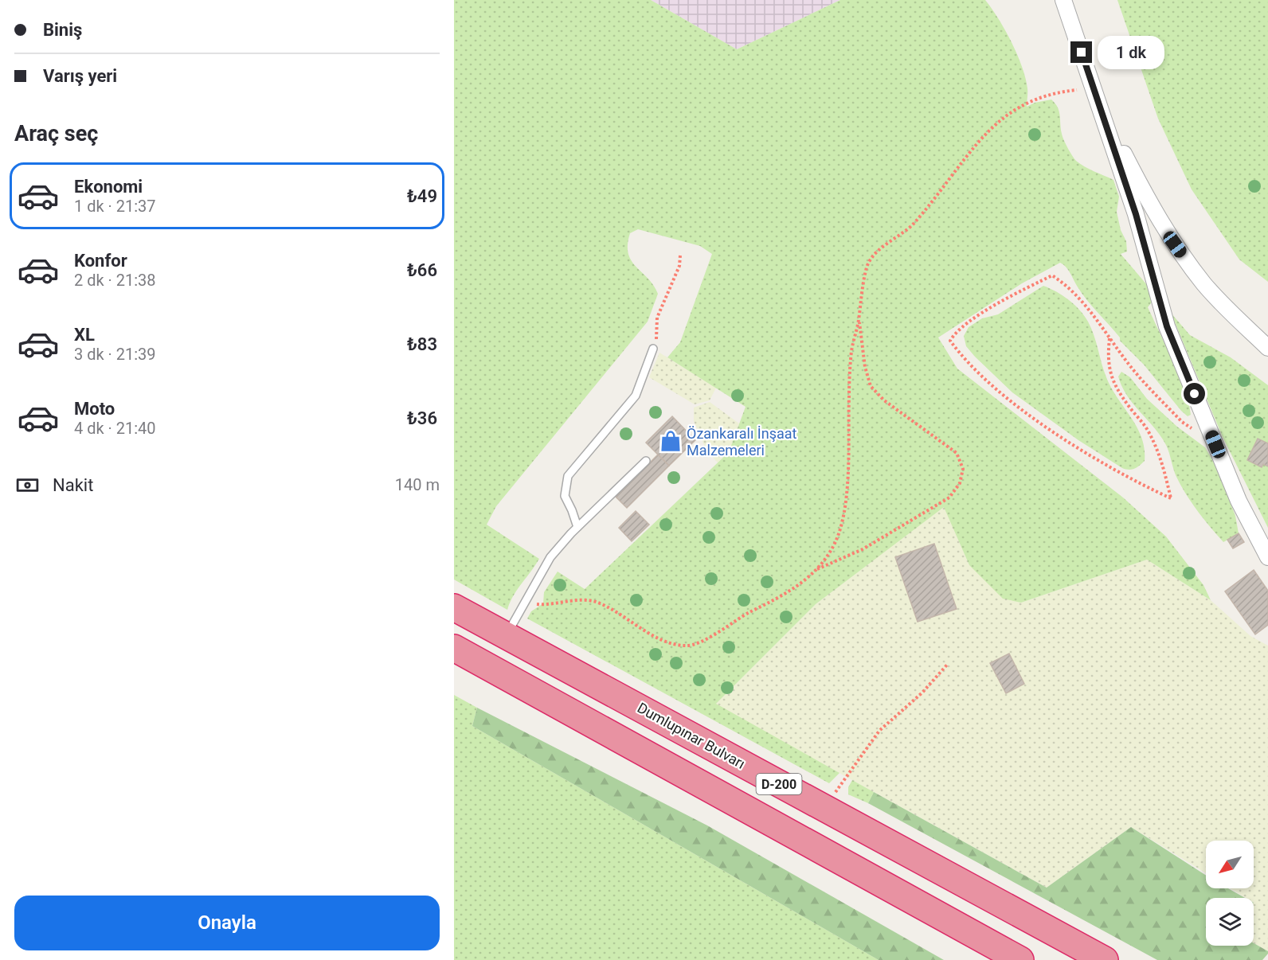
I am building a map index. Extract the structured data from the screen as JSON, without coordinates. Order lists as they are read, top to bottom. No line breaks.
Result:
{"streets":{"highway":["Dumlupınar Bulvarı","D-200"]},"places":{"shop":["Özankaralı İnşaat Malzemeleri"]},"north":"bottom left","page":{"banner":["Biniş","Varış yeri"],"bubble":"1 dk","heading":"Araç seç","list":[{"name":"Ekonomi","note":"1 dk · 21:37","value":"₺49"},{"name":"Konfor","note":"2 dk · 21:38","value":"₺66"},{"name":"XL","note":"3 dk · 21:39","value":"₺83"},{"name":"Moto","note":"4 dk · 21:40","value":"₺36"}],"pay":["Nakit","140 m"],"buttons":"Onayla"}}
